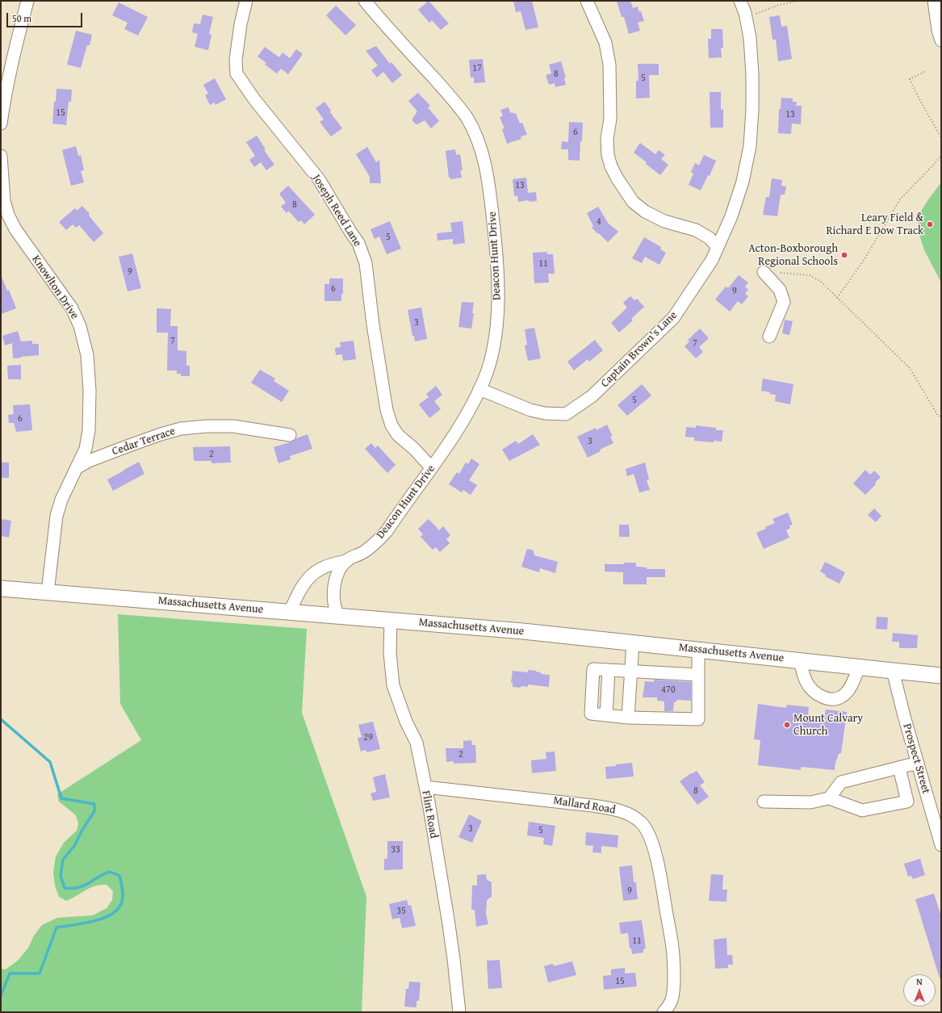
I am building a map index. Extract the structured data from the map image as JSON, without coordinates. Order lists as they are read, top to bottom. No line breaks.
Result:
{"streets":{"main road":["Massachusetts Avenue"],"street":["Joseph Reed Lane","Deacon Hunt Drive","Knowlton Drive","Captain Brown's Lane","Cedar Terrace","Prospect Street","Mallard Road","Flint Road"]},"crossings":[["Joseph Reed Lane","Deacon Hunt Drive"],["Deacon Hunt Drive","Captain Brown's Lane"],["Deacon Hunt Drive","Massachusetts Avenue"],["Knowlton Drive","Cedar Terrace"],["Knowlton Drive","Massachusetts Avenue"],["Massachusetts Avenue","Prospect Street"],["Massachusetts Avenue","Flint Road"],["Mallard Road","Flint Road"]],"places":["Leary Field & Richard E Dow Track","Acton-Boxborough Regional Schools","Mount Calvary Church"],"house_numbers":["17","8","5","15","13","6","13","8","4","5","11","9","6","9","3","7","7","5","6","3","2","470","29","2","8","3","5","33","9","35","11","15"],"scale_bar":"50 m","north":"top"}
